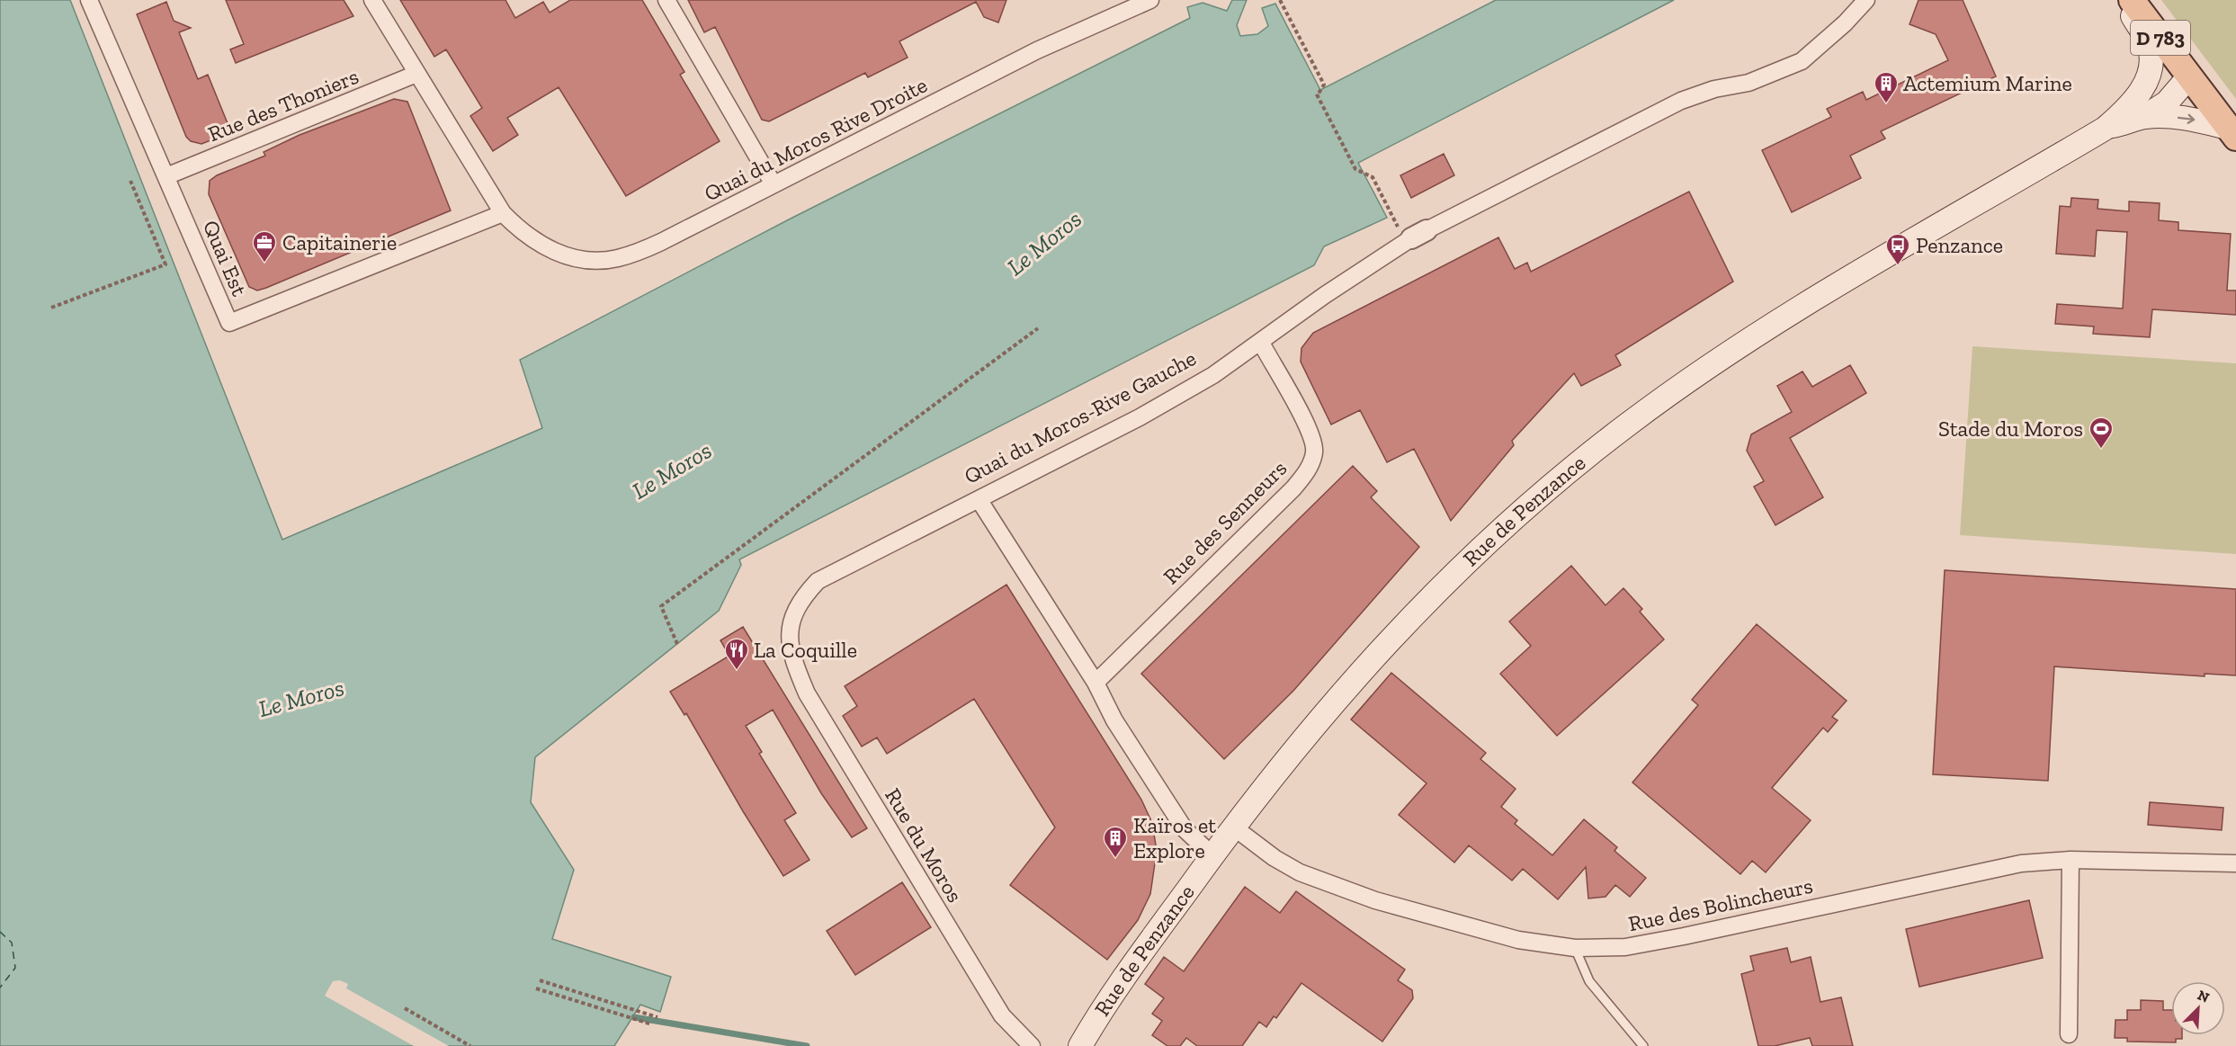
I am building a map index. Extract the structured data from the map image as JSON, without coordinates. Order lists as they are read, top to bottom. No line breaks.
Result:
{"streets":{"main road":["D 783","Rue de Penzance"],"street":["Rue des Thoniers","Quai du Moros Rive Droite","Quai Est","Quai du Moros-Rive Gauche","Rue des Senneurs","Rue du Moros","Rue des Bolincheurs"]},"crossings":[["D 783","Rue de Penzance"],["Rue des Thoniers","Quai du Moros Rive Droite"],["Rue des Thoniers","Quai Est"],["Quai du Moros Rive Droite","Quai Est"],["Quai du Moros-Rive Gauche","Rue des Senneurs"],["Quai du Moros-Rive Gauche","Rue du Moros"],["Rue de Penzance","Rue des Bolincheurs"]],"water":["Le Moros"],"places":{"building":["Actemium Marine","Kaïros et Explore"],"office":["Capitainerie"],"bus stop":["Penzance"],"sports":["Stade du Moros"],"restaurant":["La Coquille"]},"north":"top right"}
